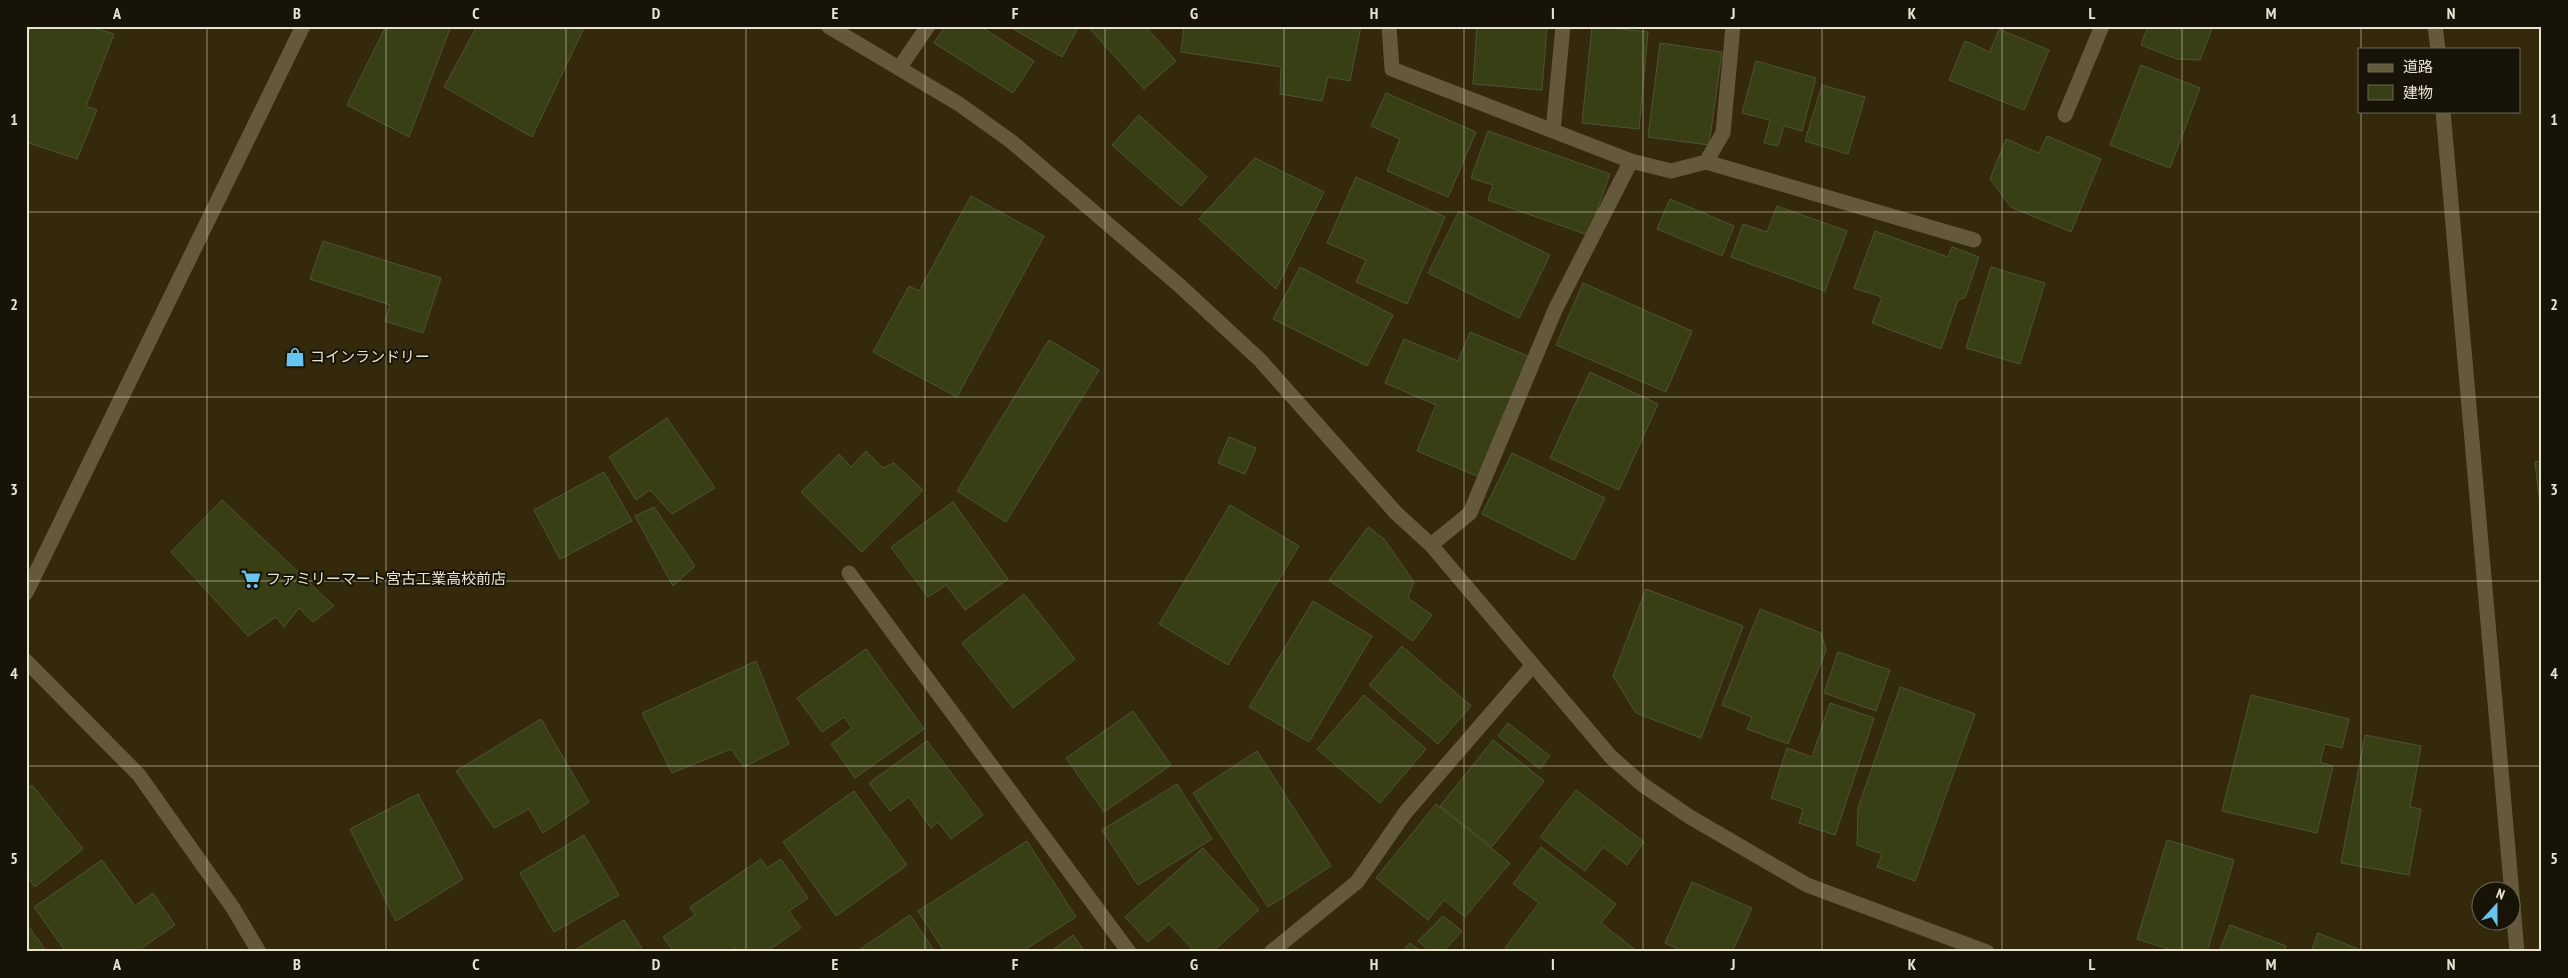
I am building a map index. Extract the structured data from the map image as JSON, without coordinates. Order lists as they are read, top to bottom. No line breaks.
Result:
{"places":{"shop":["コインランドリー"],"supermarket":["ファミリーマート宮古工業高校前店"]},"legend":["道路","建物"],"north":"top","grid":{"columns":["A","B","C","D","E","F","G","H","I","J","K","L","M","N"],"rows":["1","2","3","4","5"]}}
